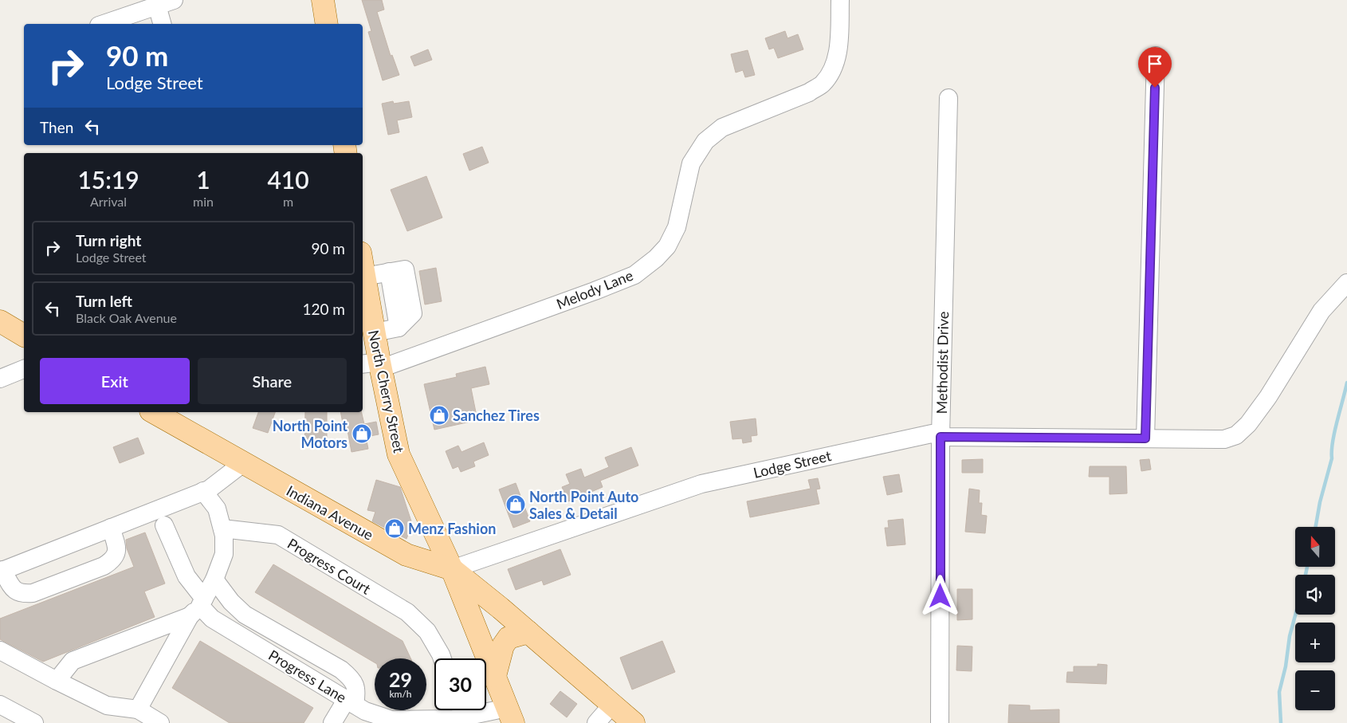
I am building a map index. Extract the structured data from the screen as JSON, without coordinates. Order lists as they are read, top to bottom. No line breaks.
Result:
{"streets":{"main road":["North Cherry Street","Indiana Avenue"],"street":["Melody Lane","Methodist Drive","Lodge Street","Progress Court","Progress Lane"]},"crossings":[["Melody Lane","North Cherry Street"],["Methodist Drive","Lodge Street"],["North Cherry Street","Lodge Street"],["North Cherry Street","Indiana Avenue"],["North Cherry Street","Progress Lane"],["Lodge Street","Indiana Avenue"]],"places":{"shop":["Sanchez Tires","North Point Motors","North Point Auto Sales & Detail","Menz Fashion"]},"north":"top","page":{"turn":["90 m","Lodge Street"],"then":"Then","eta":["15:19","Arrival","1","min","410","m"],"list":[{"name":"Turn right","note":"Lodge Street","value":"90 m"},{"name":"Turn left","note":"Black Oak Avenue","value":"120 m"}],"buttons":["Exit","Share"],"map_buttons":["+","−"],"speed":"29 km/h","limit":"30"}}
